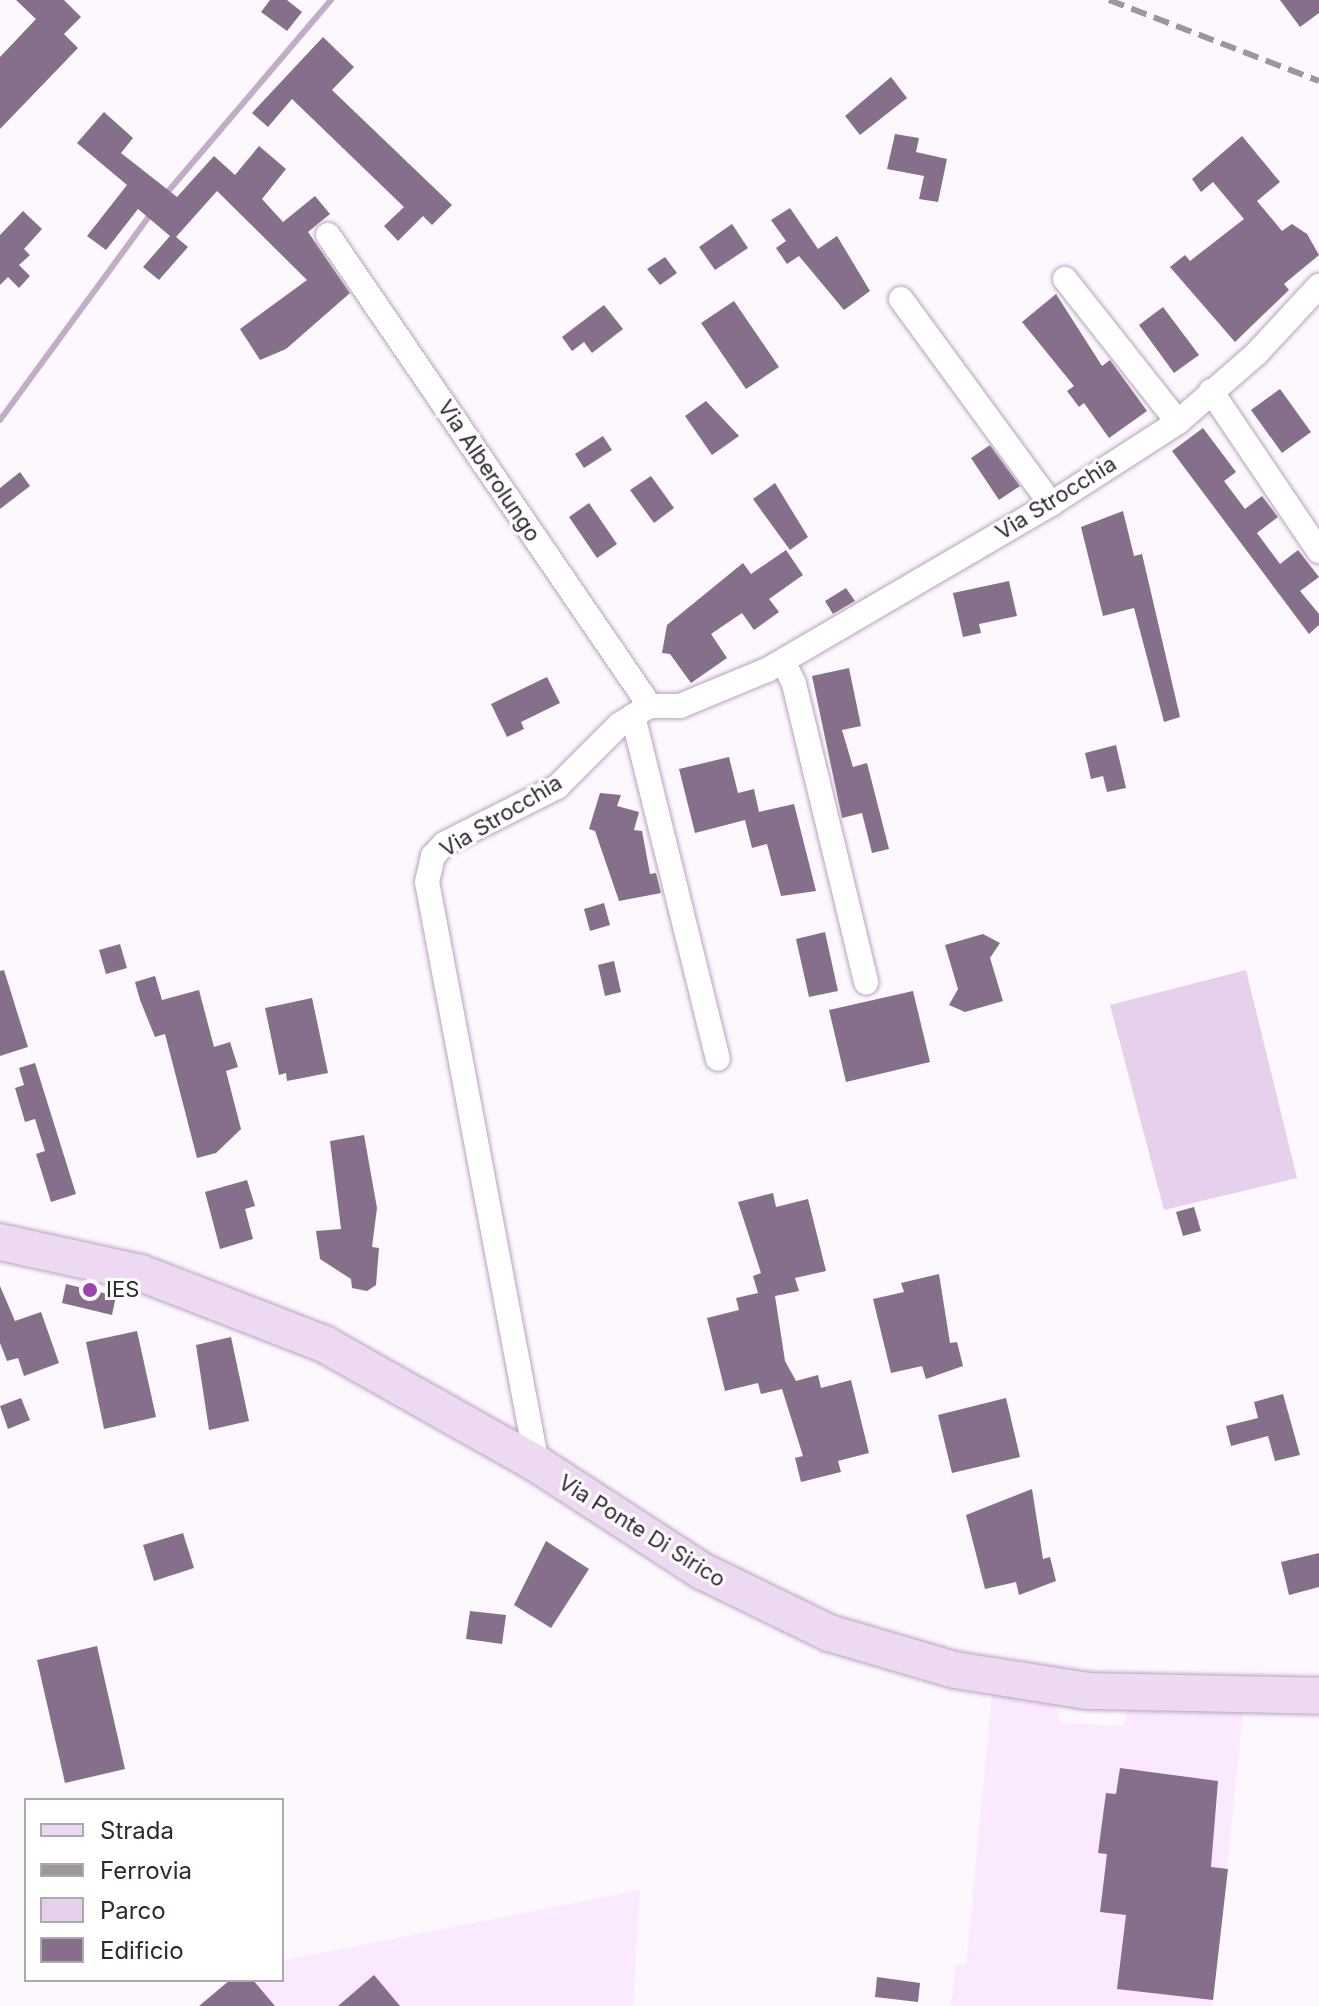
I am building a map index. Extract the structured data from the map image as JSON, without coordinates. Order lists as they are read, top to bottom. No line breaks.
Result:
{"streets":{"street":["Via Alberolungo","Via Strocchia","Via Ponte Di Sirico"]},"crossings":[["Via Alberolungo","Via Strocchia"],["Via Strocchia","Via Ponte Di Sirico"]],"places":["IES"],"legend":["Strada","Ferrovia","Parco","Edificio"]}
